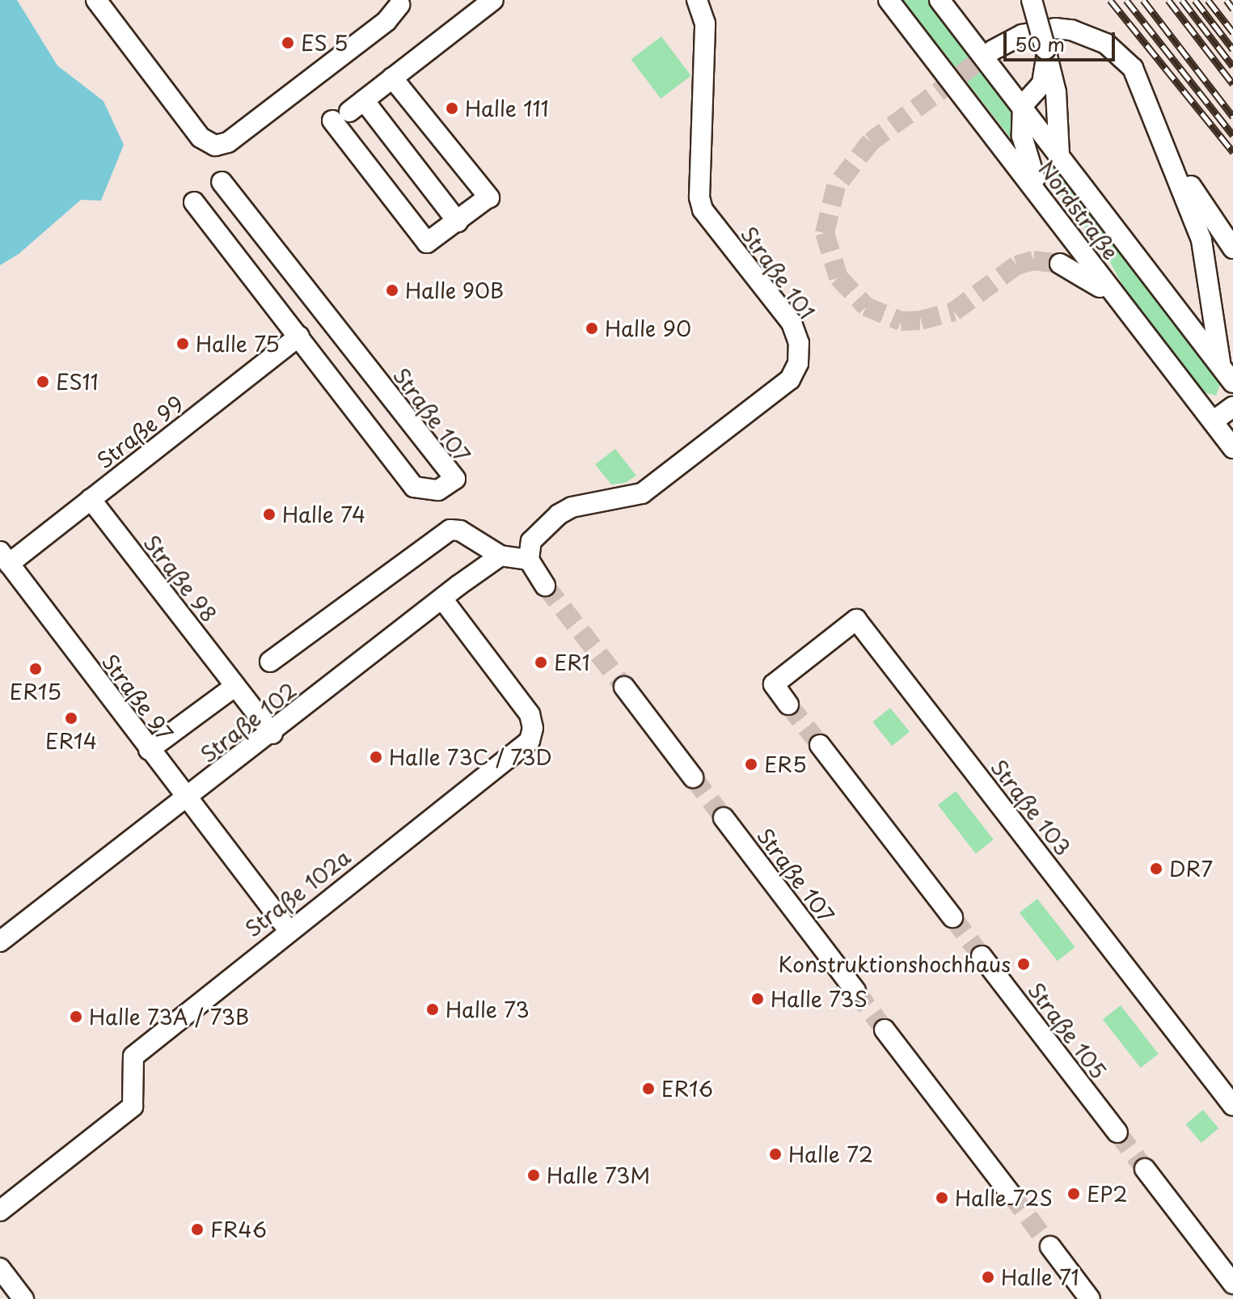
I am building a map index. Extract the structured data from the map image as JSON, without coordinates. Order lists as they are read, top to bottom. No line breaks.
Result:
{"streets":{"street":["Nordstraße","Straße 101","Straße 107","Straße 99","Straße 98","Straße 97","Straße 102","Straße 103","Straße 102a","Straße 105"]},"crossings":[["Straße 107","Straße 99"],["Straße 99","Straße 98"],["Straße 99","Straße 97"],["Straße 98","Straße 102"],["Straße 97","Straße 102"],["Straße 97","Straße 102a"],["Straße 102","Straße 102a"]],"places":["ES 5","Halle 111","Halle 90B","Halle 90","Halle 75","ES11","Halle 74","ER1","ER15","ER14","Halle 73C / 73D","ER5","DR7","Konstruktionshochhaus","Halle 73S","Halle 73","Halle 73A / 73B","ER16","Halle 72","Halle 73M","EP2","Halle 72S","FR46","Halle 71"],"scale_bar":"50 m"}
